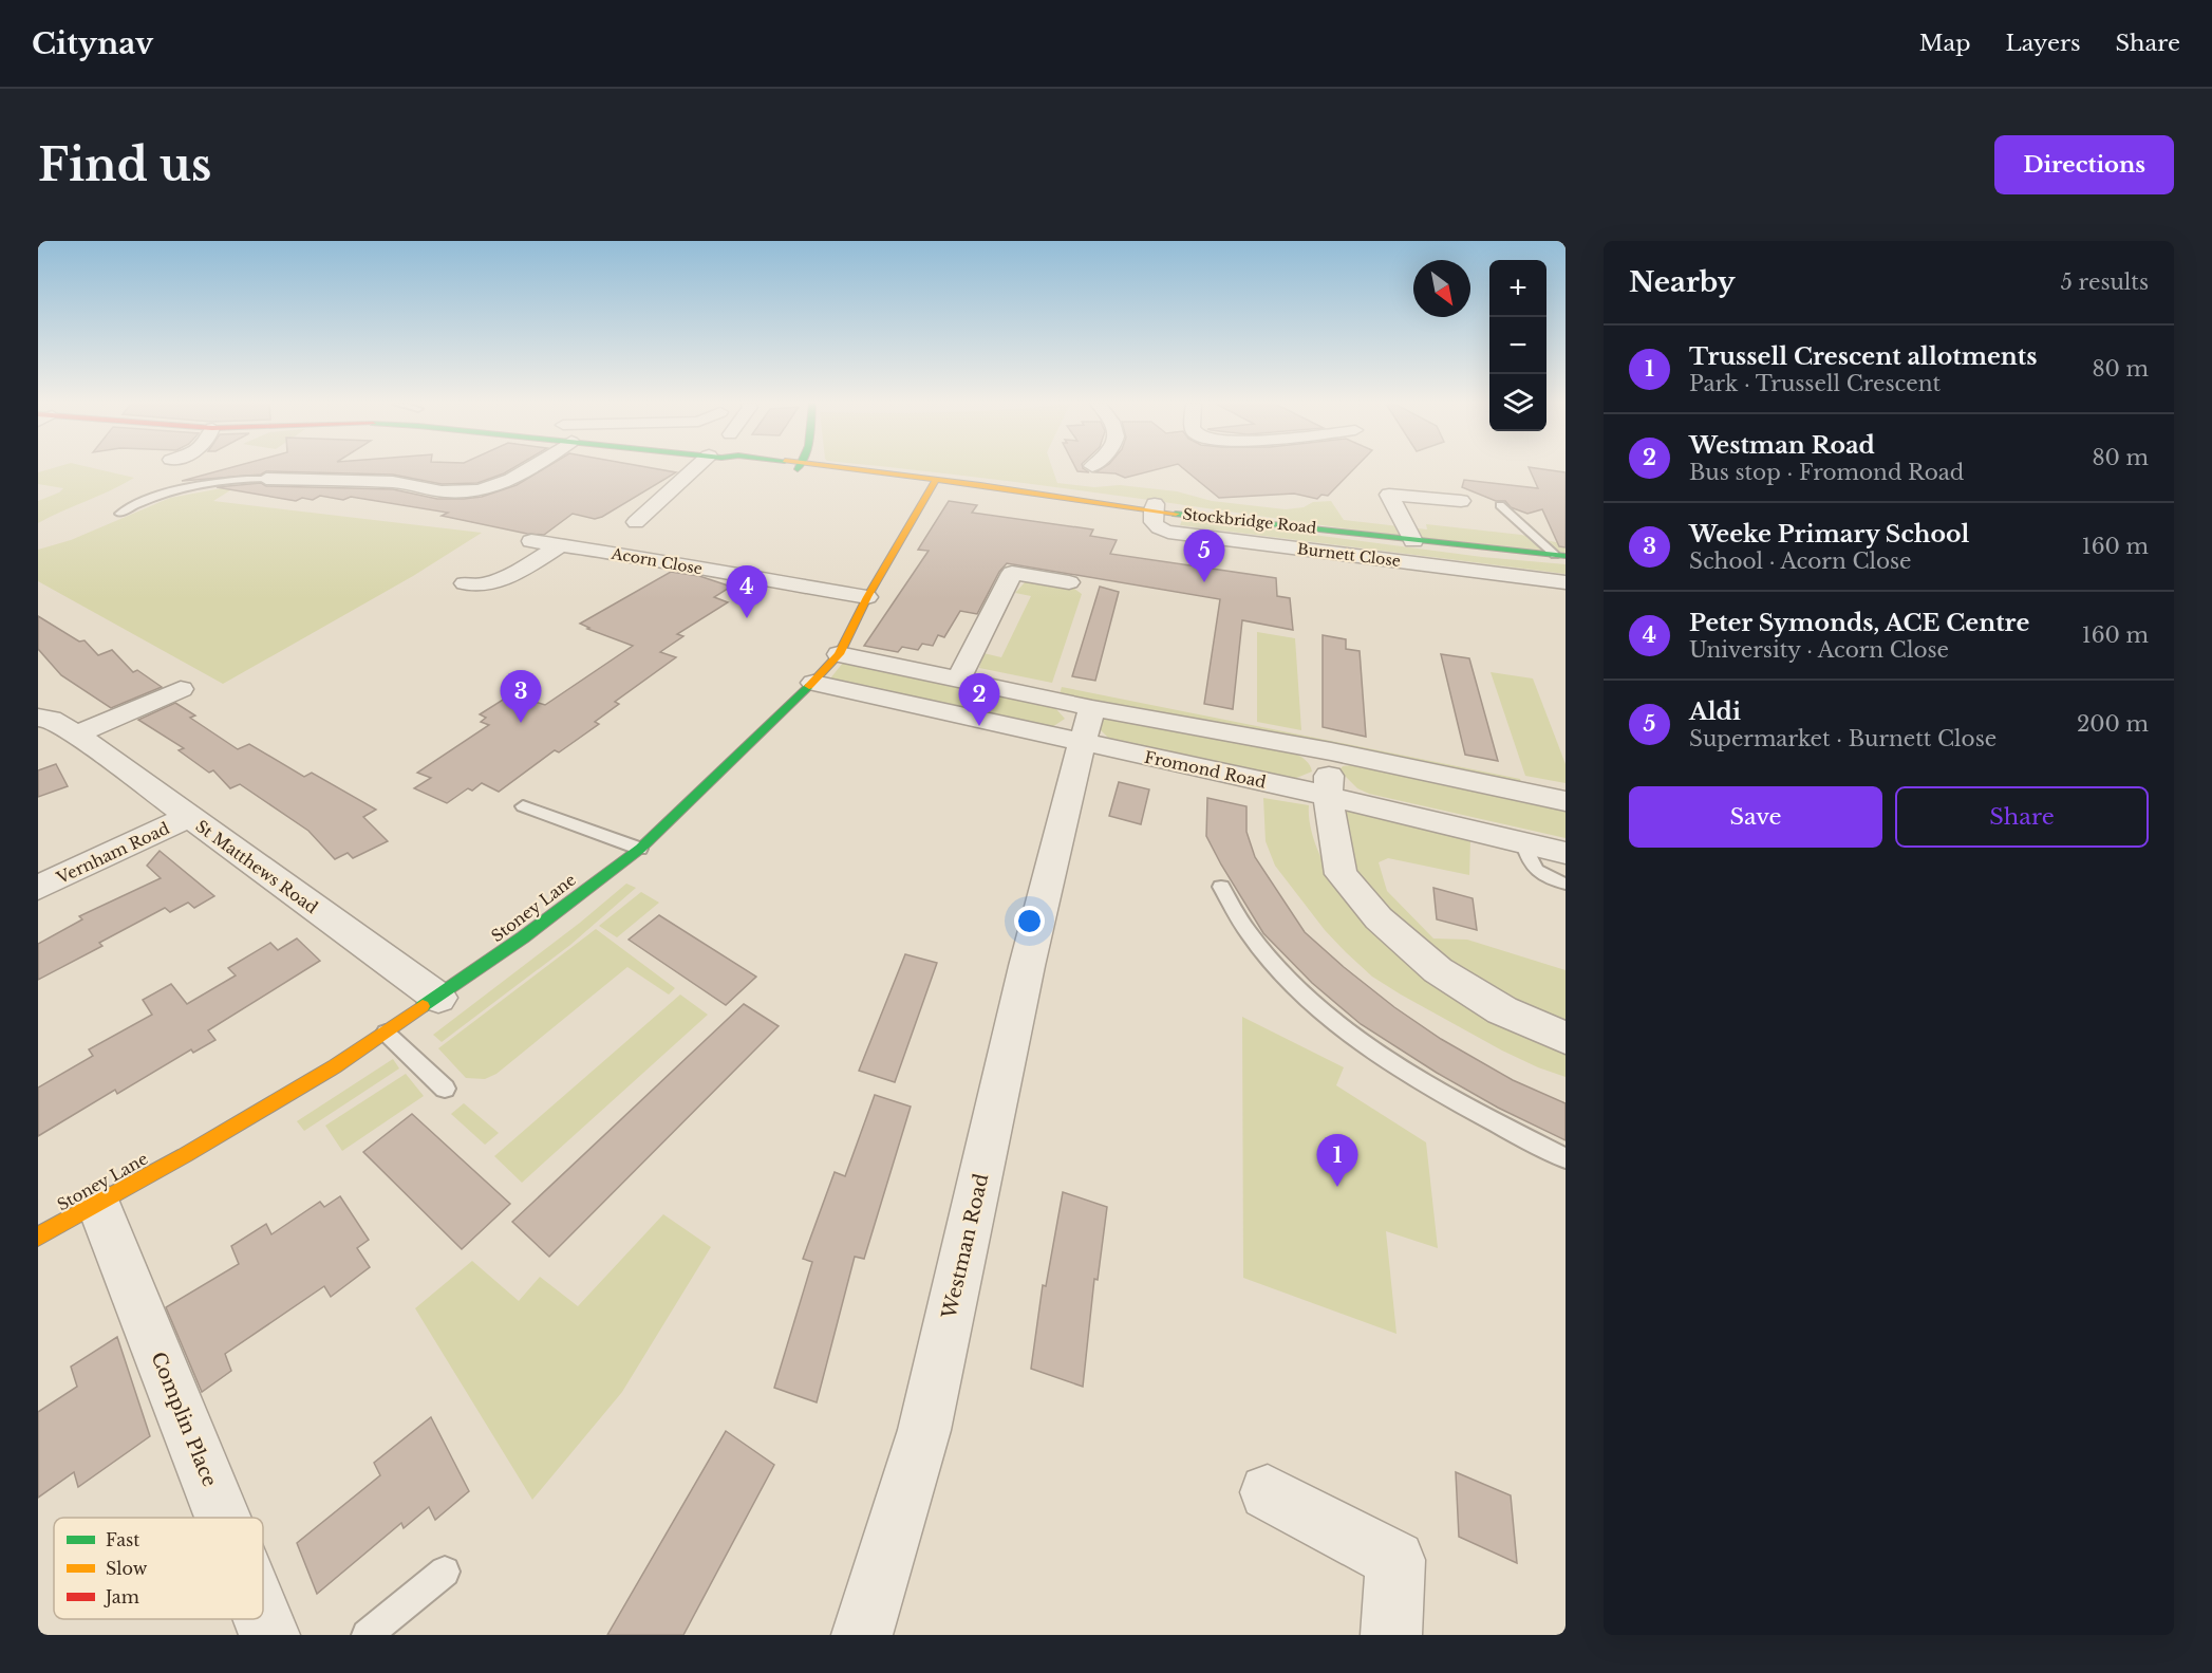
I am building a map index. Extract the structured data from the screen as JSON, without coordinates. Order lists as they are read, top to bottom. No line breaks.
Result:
{"streets":{"main road":["Stockbridge Road","Stoney Lane"],"street":["Burnett Close","Acorn Close","Fromond Road","Vernham Road","St Matthews Road","Westman Road","Complin Place"]},"crossings":[["Stockbridge Road","Burnett Close"],["Stockbridge Road","Stoney Lane"],["Acorn Close","Stoney Lane"],["Fromond Road","Stoney Lane"],["Fromond Road","Westman Road"],["Vernham Road","St Matthews Road"],["St Matthews Road","Stoney Lane"],["Stoney Lane","Complin Place"]],"legend":["Fast","Slow","Jam"],"north":"bottom right","page":{"header":"Citynav","nav":["Map","Layers","Share"],"buttons":["Directions",["Save","Share"]],"title":"Find us","heading":["Nearby","5 results"],"map_buttons":["+","−"],"list":[{"mark":"1","name":"Trussell Crescent allotments","note":"Park · Trussell Crescent","value":"80 m"},{"mark":"2","name":"Westman Road","note":"Bus stop · Fromond Road","value":"80 m"},{"mark":"3","name":"Weeke Primary School","note":"School · Acorn Close","value":"160 m"},{"mark":"4","name":"Peter Symonds, ACE Centre","note":"University · Acorn Close","value":"160 m"},{"mark":"5","name":"Aldi","note":"Supermarket · Burnett Close","value":"200 m"}],"pins":["5","4","3","2","1"]}}
